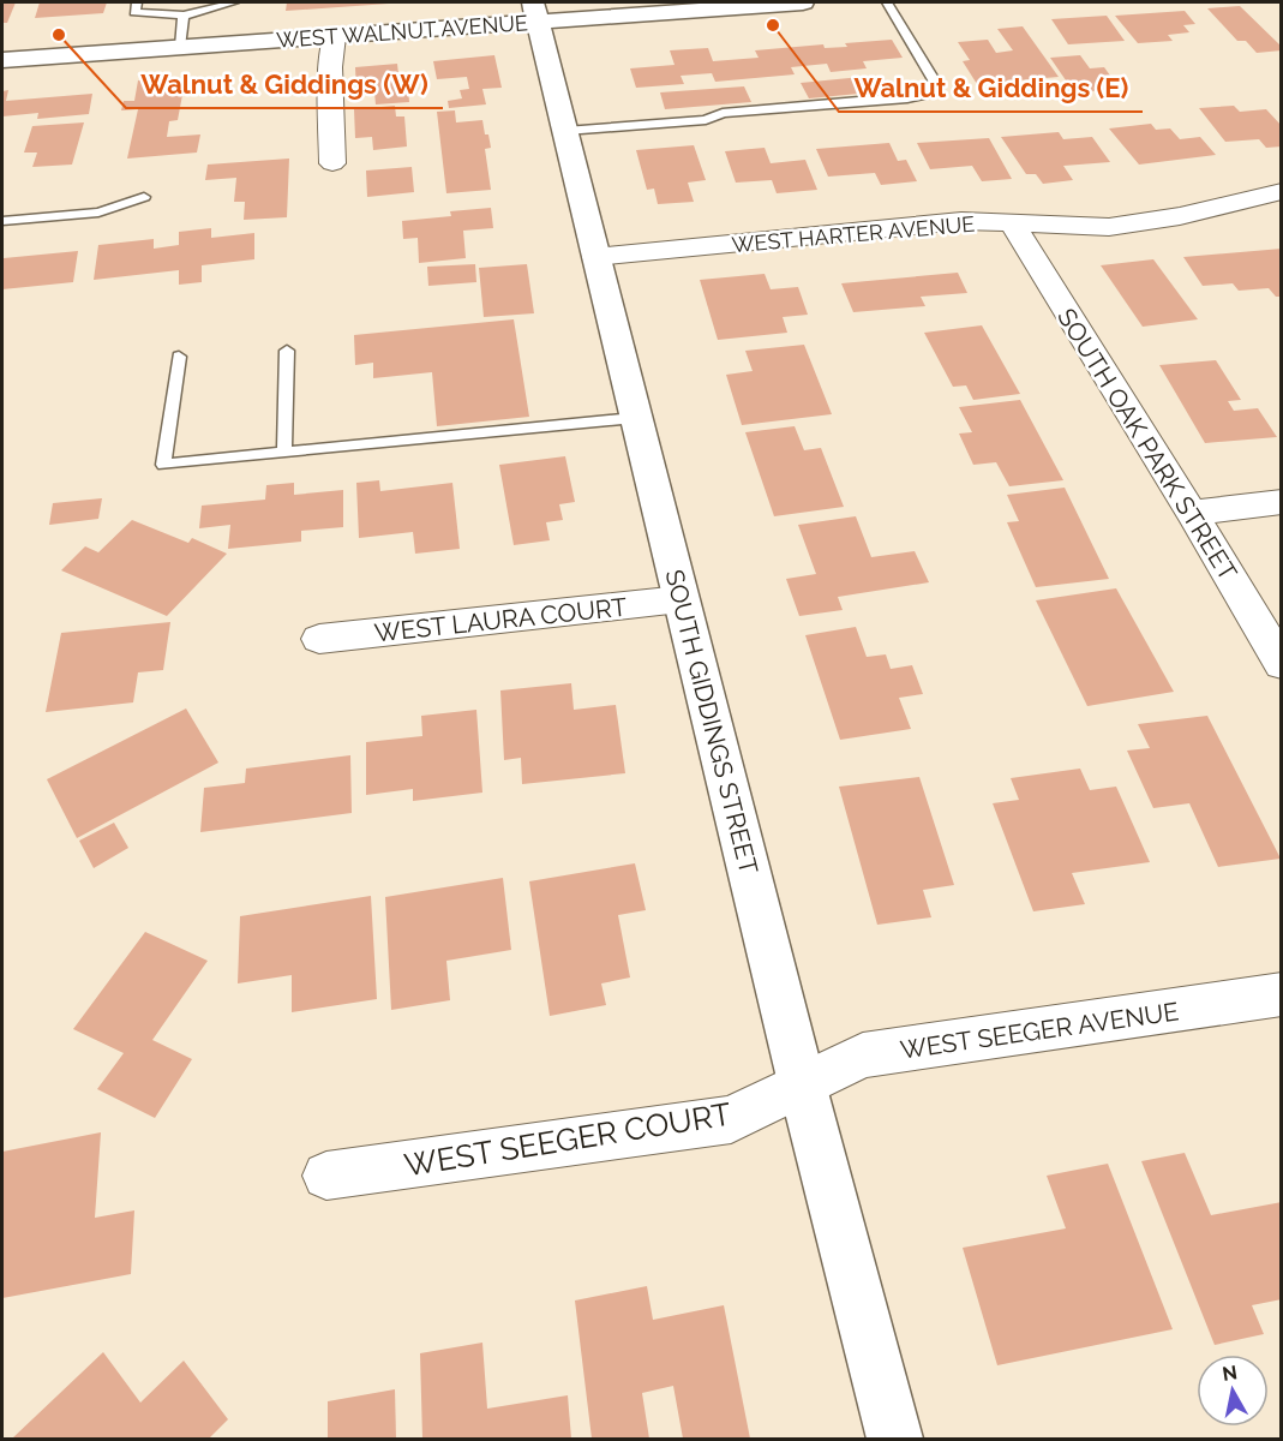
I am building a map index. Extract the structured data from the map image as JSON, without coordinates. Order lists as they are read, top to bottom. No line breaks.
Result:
{"streets":{"street":["WEST WALNUT AVENUE","WEST HARTER AVENUE","SOUTH OAK PARK STREET","WEST LAURA COURT","SOUTH GIDDINGS STREET","WEST SEEGER AVENUE","WEST SEEGER COURT"]},"crossings":[["WEST WALNUT AVENUE","SOUTH GIDDINGS STREET"],["WEST HARTER AVENUE","SOUTH OAK PARK STREET"],["WEST HARTER AVENUE","SOUTH GIDDINGS STREET"],["WEST LAURA COURT","SOUTH GIDDINGS STREET"],["SOUTH GIDDINGS STREET","WEST SEEGER AVENUE"],["SOUTH GIDDINGS STREET","WEST SEEGER COURT"],["WEST SEEGER AVENUE","WEST SEEGER COURT"]],"places":["Walnut & Giddings (E)","Walnut & Giddings (W)"],"north":"top"}
